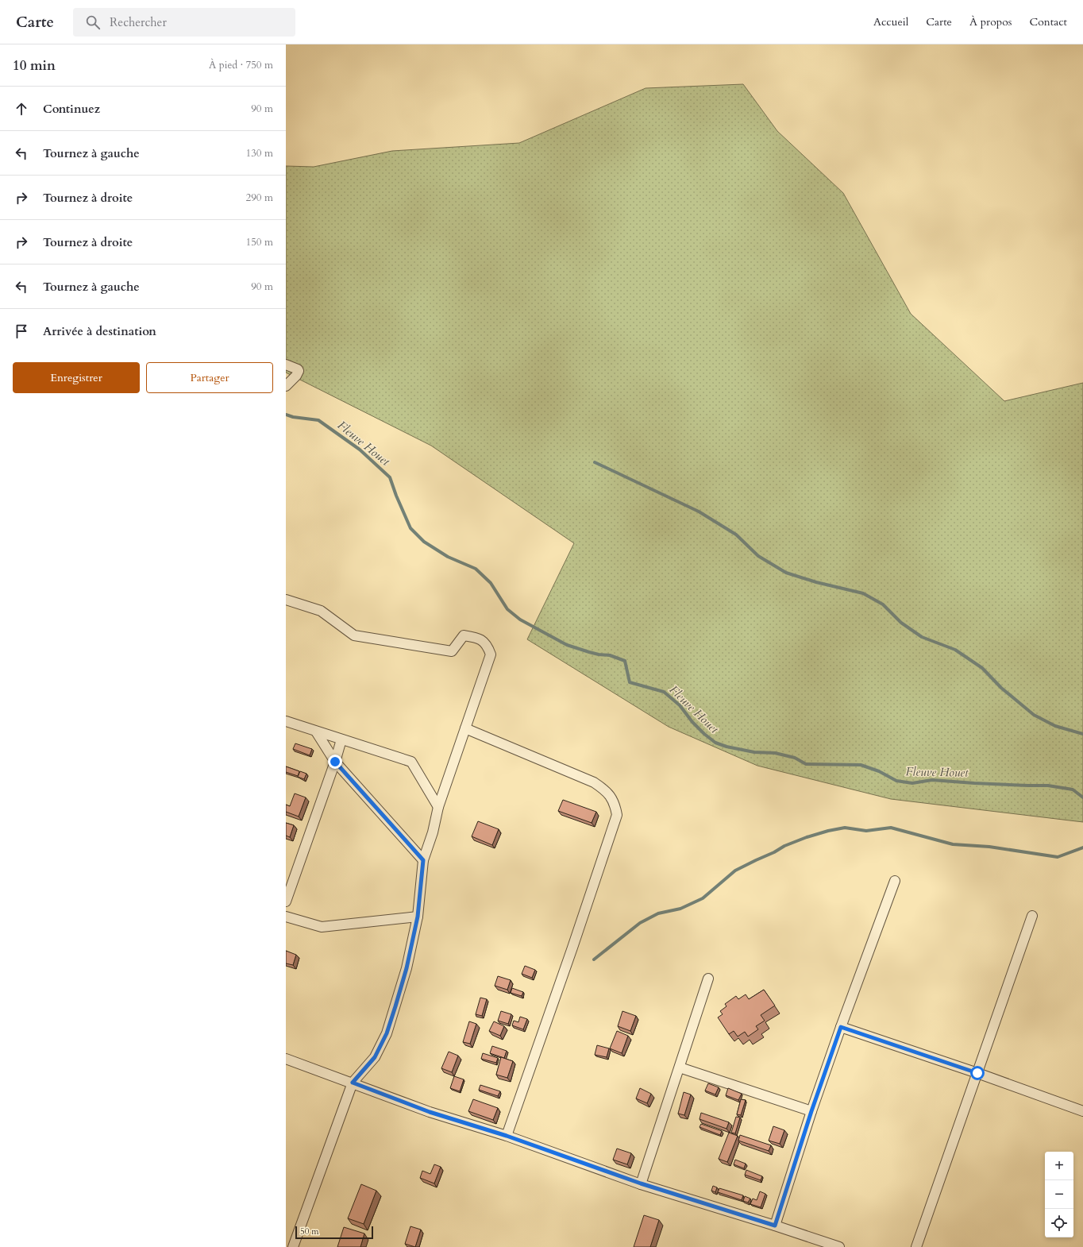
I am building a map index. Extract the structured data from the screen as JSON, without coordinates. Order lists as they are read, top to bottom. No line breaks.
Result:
{"water":["Fleuve Houet"],"scale_bar":"50 m","page":{"header":"Carte","search":"Rechercher","nav":["Accueil","Carte","À propos","Contact"],"heading":["10 min","À pied · 750 m"],"list":[["Continuez","90 m"],["Tournez à gauche","130 m"],["Tournez à droite","290 m"],["Tournez à droite","150 m"],["Tournez à gauche","90 m"],"Arrivée à destination"],"buttons":["Enregistrer","Partager"],"map_buttons":["+","−"],"scale":"50 m"}}
